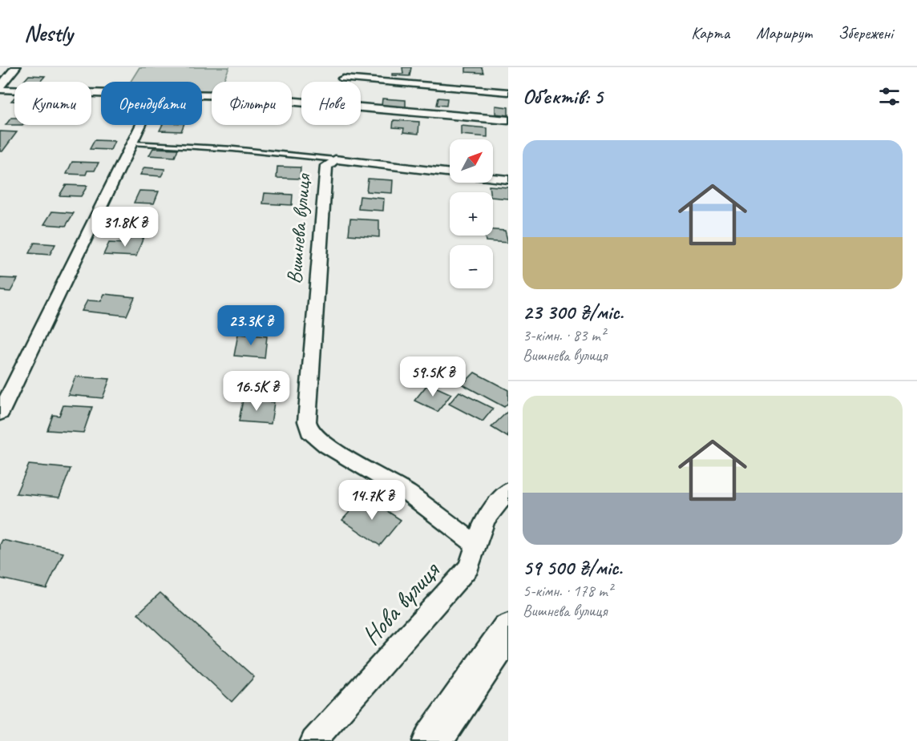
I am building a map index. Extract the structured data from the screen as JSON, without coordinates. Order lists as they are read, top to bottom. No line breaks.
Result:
{"streets":{"street":["Вишнева вулиця","Нова вулиця"]},"crossings":[["Вишнева вулиця","Нова вулиця"]],"north":"top right","page":{"header":"Nestly","nav":["Карта","Маршрут","Збережені"],"heading":"Об’єктів: 5","chip":["Купити","Орендувати","Фільтри","Нове"],"list":[{"name":"23 300 ₴/міс.","note":"3-кімн. · 83 m² · Вишнева вулиця"},{"name":"59 500 ₴/міс.","note":"5-кімн. · 178 m² · Вишнева вулиця"}],"map_buttons":["+","−"],"price":["31.8K ₴","23.3K ₴","59.5K ₴","16.5K ₴","14.7K ₴"]}}
